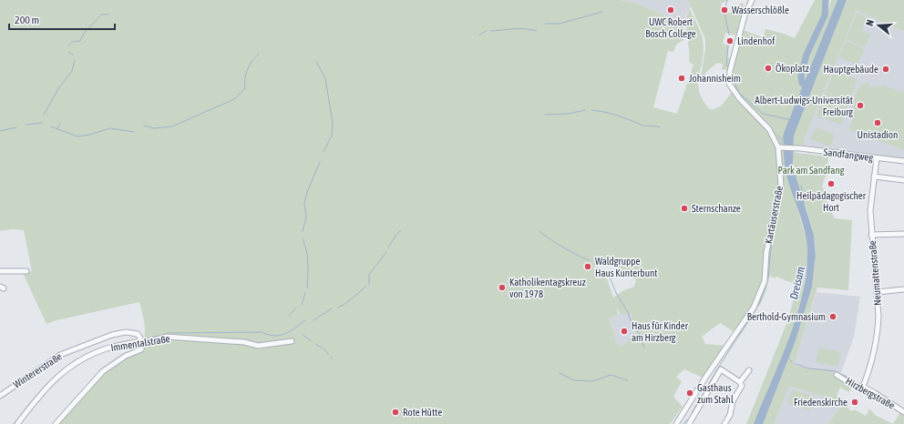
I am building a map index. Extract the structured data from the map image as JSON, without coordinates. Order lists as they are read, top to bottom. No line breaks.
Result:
{"streets":{"street":["Sandfangweg","Kartäuserstraße","Neumattenstraße","Immentalstraße","Wintererstraße","Hirzbergstraße"]},"crossings":[["Sandfangweg","Kartäuserstraße"],["Sandfangweg","Neumattenstraße"],["Neumattenstraße","Hirzbergstraße"],["Immentalstraße","Wintererstraße"]],"water":["Dreisam"],"parks":["Park am Sandfang"],"places":["UWC Robert Bosch College","Wasserschlößle","Lindenhof","Ökoplatz","Hauptgebäude","Johannisheim","Albert-Ludwigs-Universität Freiburg","Unistadion","Heilpädagogischer Hort","Sternschanze","Waldgruppe Haus Kunterbunt","Katholikentagskreuz von 1978","Berthold-Gymnasium","Haus für Kinder am Hirzberg","Gasthaus zum Stahl","Friedenskirche","Rote Hütte"],"scale_bar":"200 m","north":"left"}
